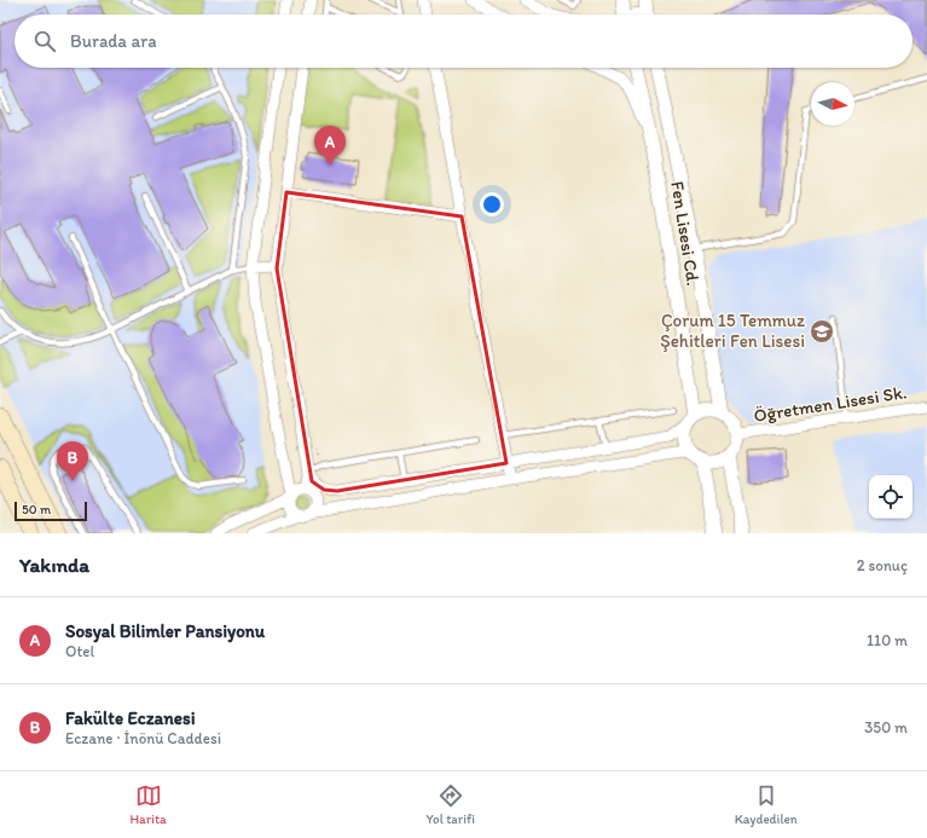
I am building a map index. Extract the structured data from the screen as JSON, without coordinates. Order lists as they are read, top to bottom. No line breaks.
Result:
{"streets":{"street":["Fen Lisesi Cd.","Öğretmen Lisesi Sk."]},"crossings":[["Fen Lisesi Cd.","Öğretmen Lisesi Sk."]],"places":{"school or university":["Çorum 15 Temmuz Şehitleri Fen Lisesi"]},"scale_bar":"50 m","north":"right","page":{"search":"Burada ara","pins":["A","B"],"scale":"50 m","heading":["Yakında","2 sonuç"],"list":[{"mark":"A","name":"Sosyal Bilimler Pansiyonu","note":"Otel","value":"110 m"},{"mark":"B","name":"Fakülte Eczanesi","note":"Eczane · İnönü Caddesi","value":"350 m"}],"nav":["Harita","Yol tarifi","Kaydedilen"]}}
